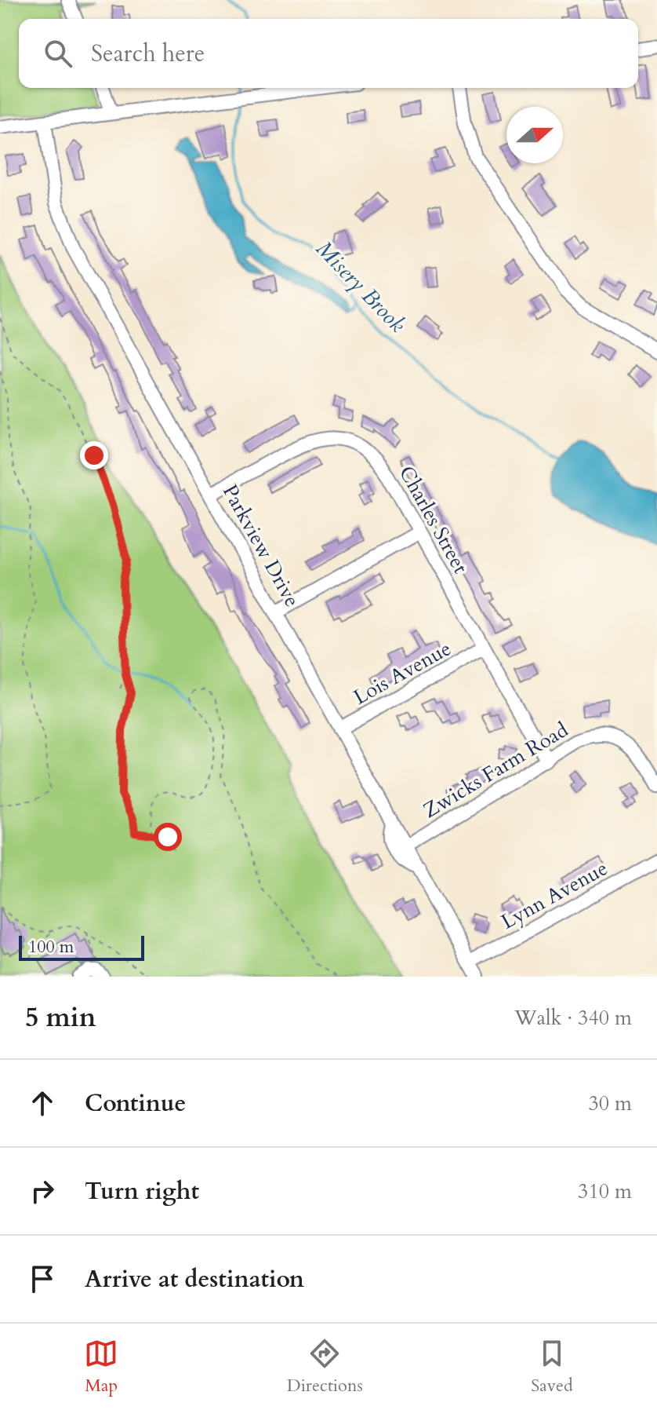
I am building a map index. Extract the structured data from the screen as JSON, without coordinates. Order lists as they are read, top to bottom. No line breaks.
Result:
{"streets":{"street":["Charles Street","Parkview Drive","Lois Avenue","Zwicks Farm Road","Lynn Avenue"]},"crossings":[["Charles Street","Parkview Drive"],["Charles Street","Lois Avenue"],["Charles Street","Zwicks Farm Road"],["Parkview Drive","Lois Avenue"],["Parkview Drive","Zwicks Farm Road"],["Parkview Drive","Lynn Avenue"]],"water":["Misery Brook"],"scale_bar":"100 m","north":"right","page":{"search":"Search here","scale":"100 m","heading":["5 min","Walk · 340 m"],"list":[["Continue","30 m"],["Turn right","310 m"],"Arrive at destination"],"nav":["Map","Directions","Saved"]}}
